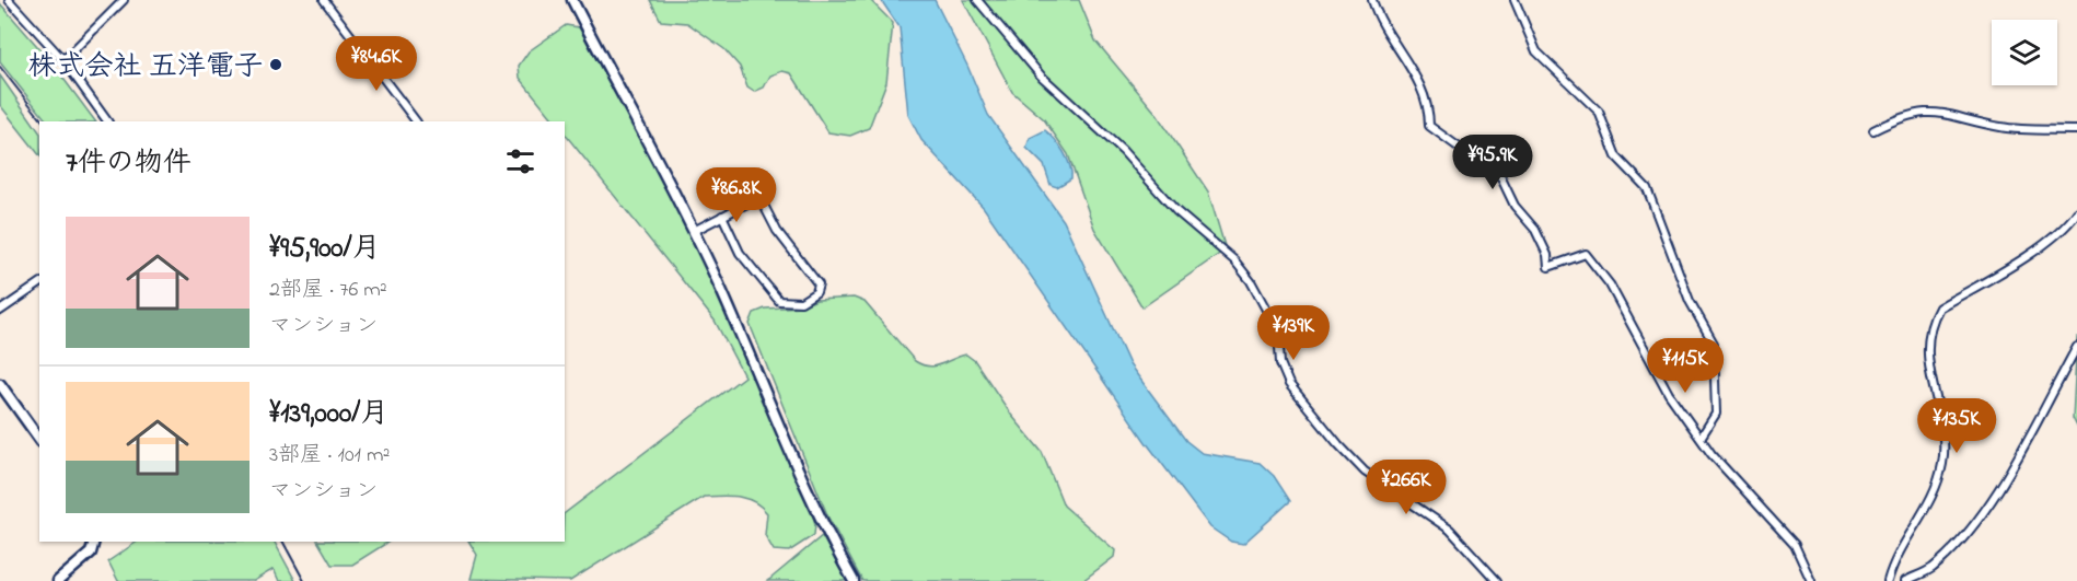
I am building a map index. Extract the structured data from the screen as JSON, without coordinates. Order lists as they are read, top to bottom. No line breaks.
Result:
{"places":["株式会社 五洋電子"],"page":{"price":["¥84.6K","¥95.9K","¥86.8K","¥139K","¥115K","¥135K","¥266K"],"heading":"7件の物件","list":[{"name":"¥95,900/月","note":"2部屋 · 76 m² · マンション"},{"name":"¥139,000/月","note":"3部屋 · 101 m² · マンション"}]}}
